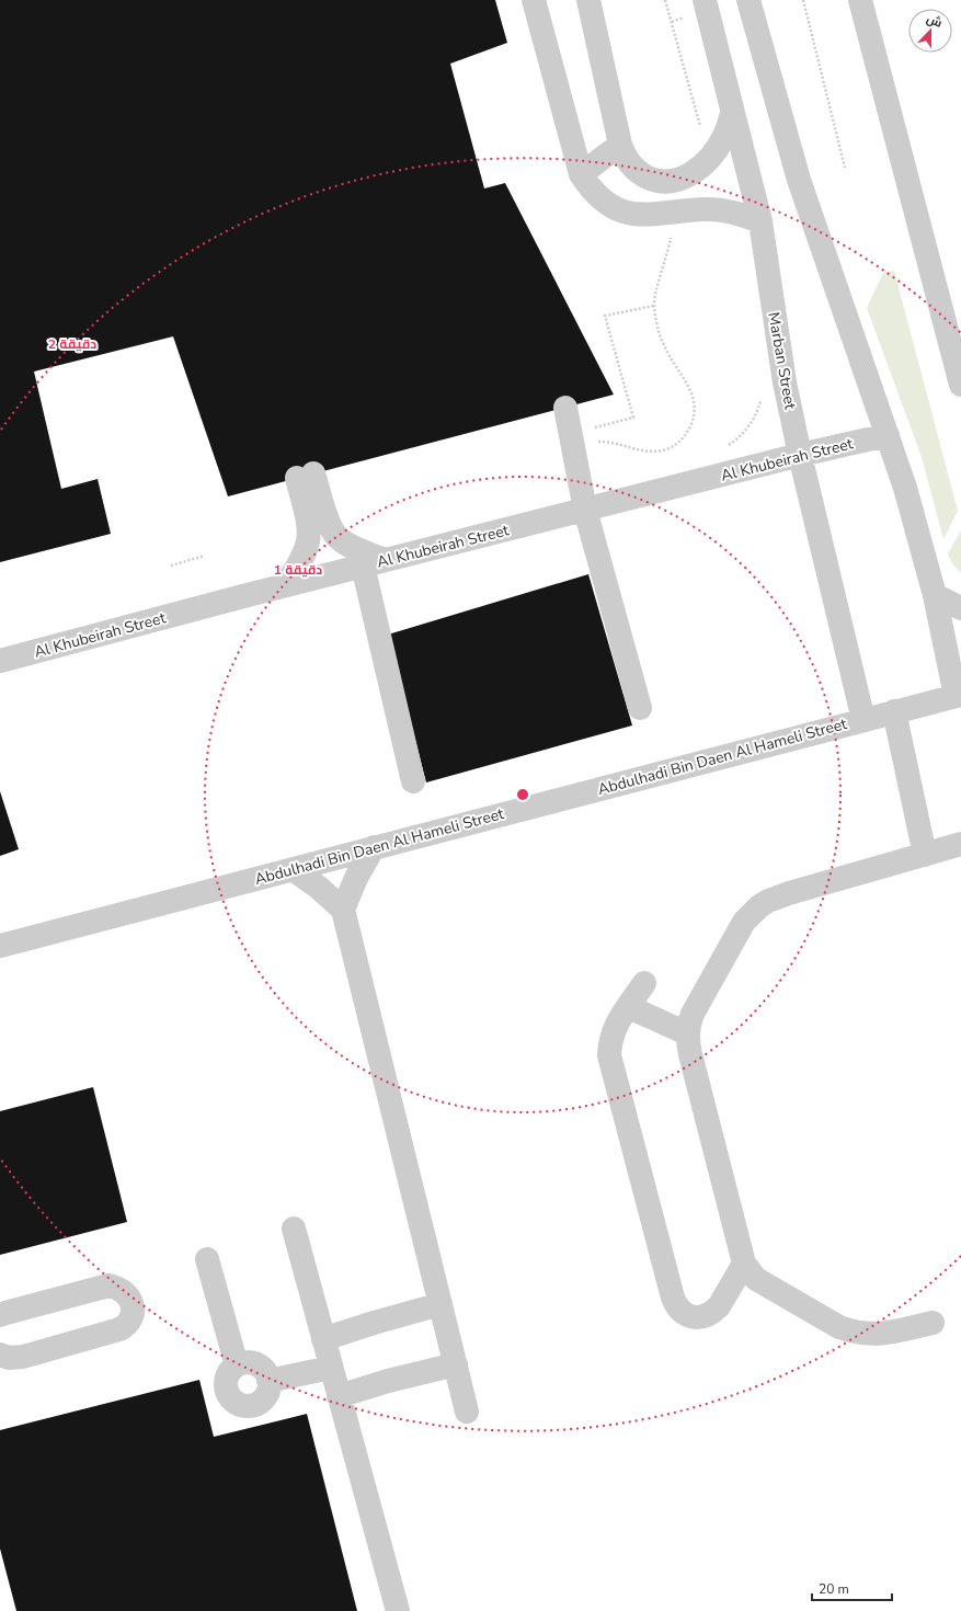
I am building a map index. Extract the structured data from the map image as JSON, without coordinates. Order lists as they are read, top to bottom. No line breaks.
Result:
{"streets":{"street":["Marban Street","Al Khubeirah Street","Abdulhadi Bin Daen Al Hameli Street"]},"crossings":[["Marban Street","Al Khubeirah Street"],["Marban Street","Abdulhadi Bin Daen Al Hameli Street"]],"scale_bar":"20 m","north":"top","rings":["2 دقيقة","1 دقيقة"]}
